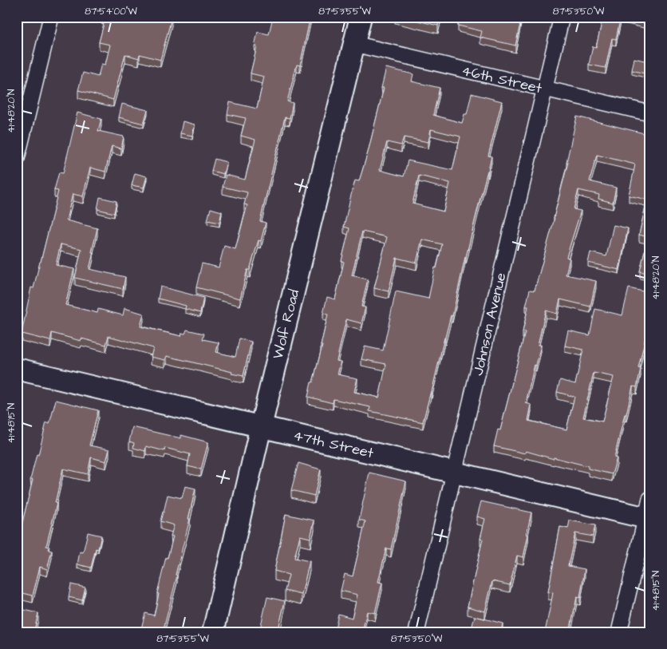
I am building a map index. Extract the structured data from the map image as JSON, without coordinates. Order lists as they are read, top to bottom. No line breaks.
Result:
{"streets":{"main road":["Wolf Road","47th Street"],"street":["46th Street","Johnson Avenue"]},"crossings":[["46th Street","Wolf Road"],["46th Street","Johnson Avenue"],["Wolf Road","47th Street"],["Johnson Avenue","47th Street"]],"coordinates":["87°54'00\"W","87°53'55\"W","87°53'50\"W","41°48'20\"N","41°48'15\"N"]}
